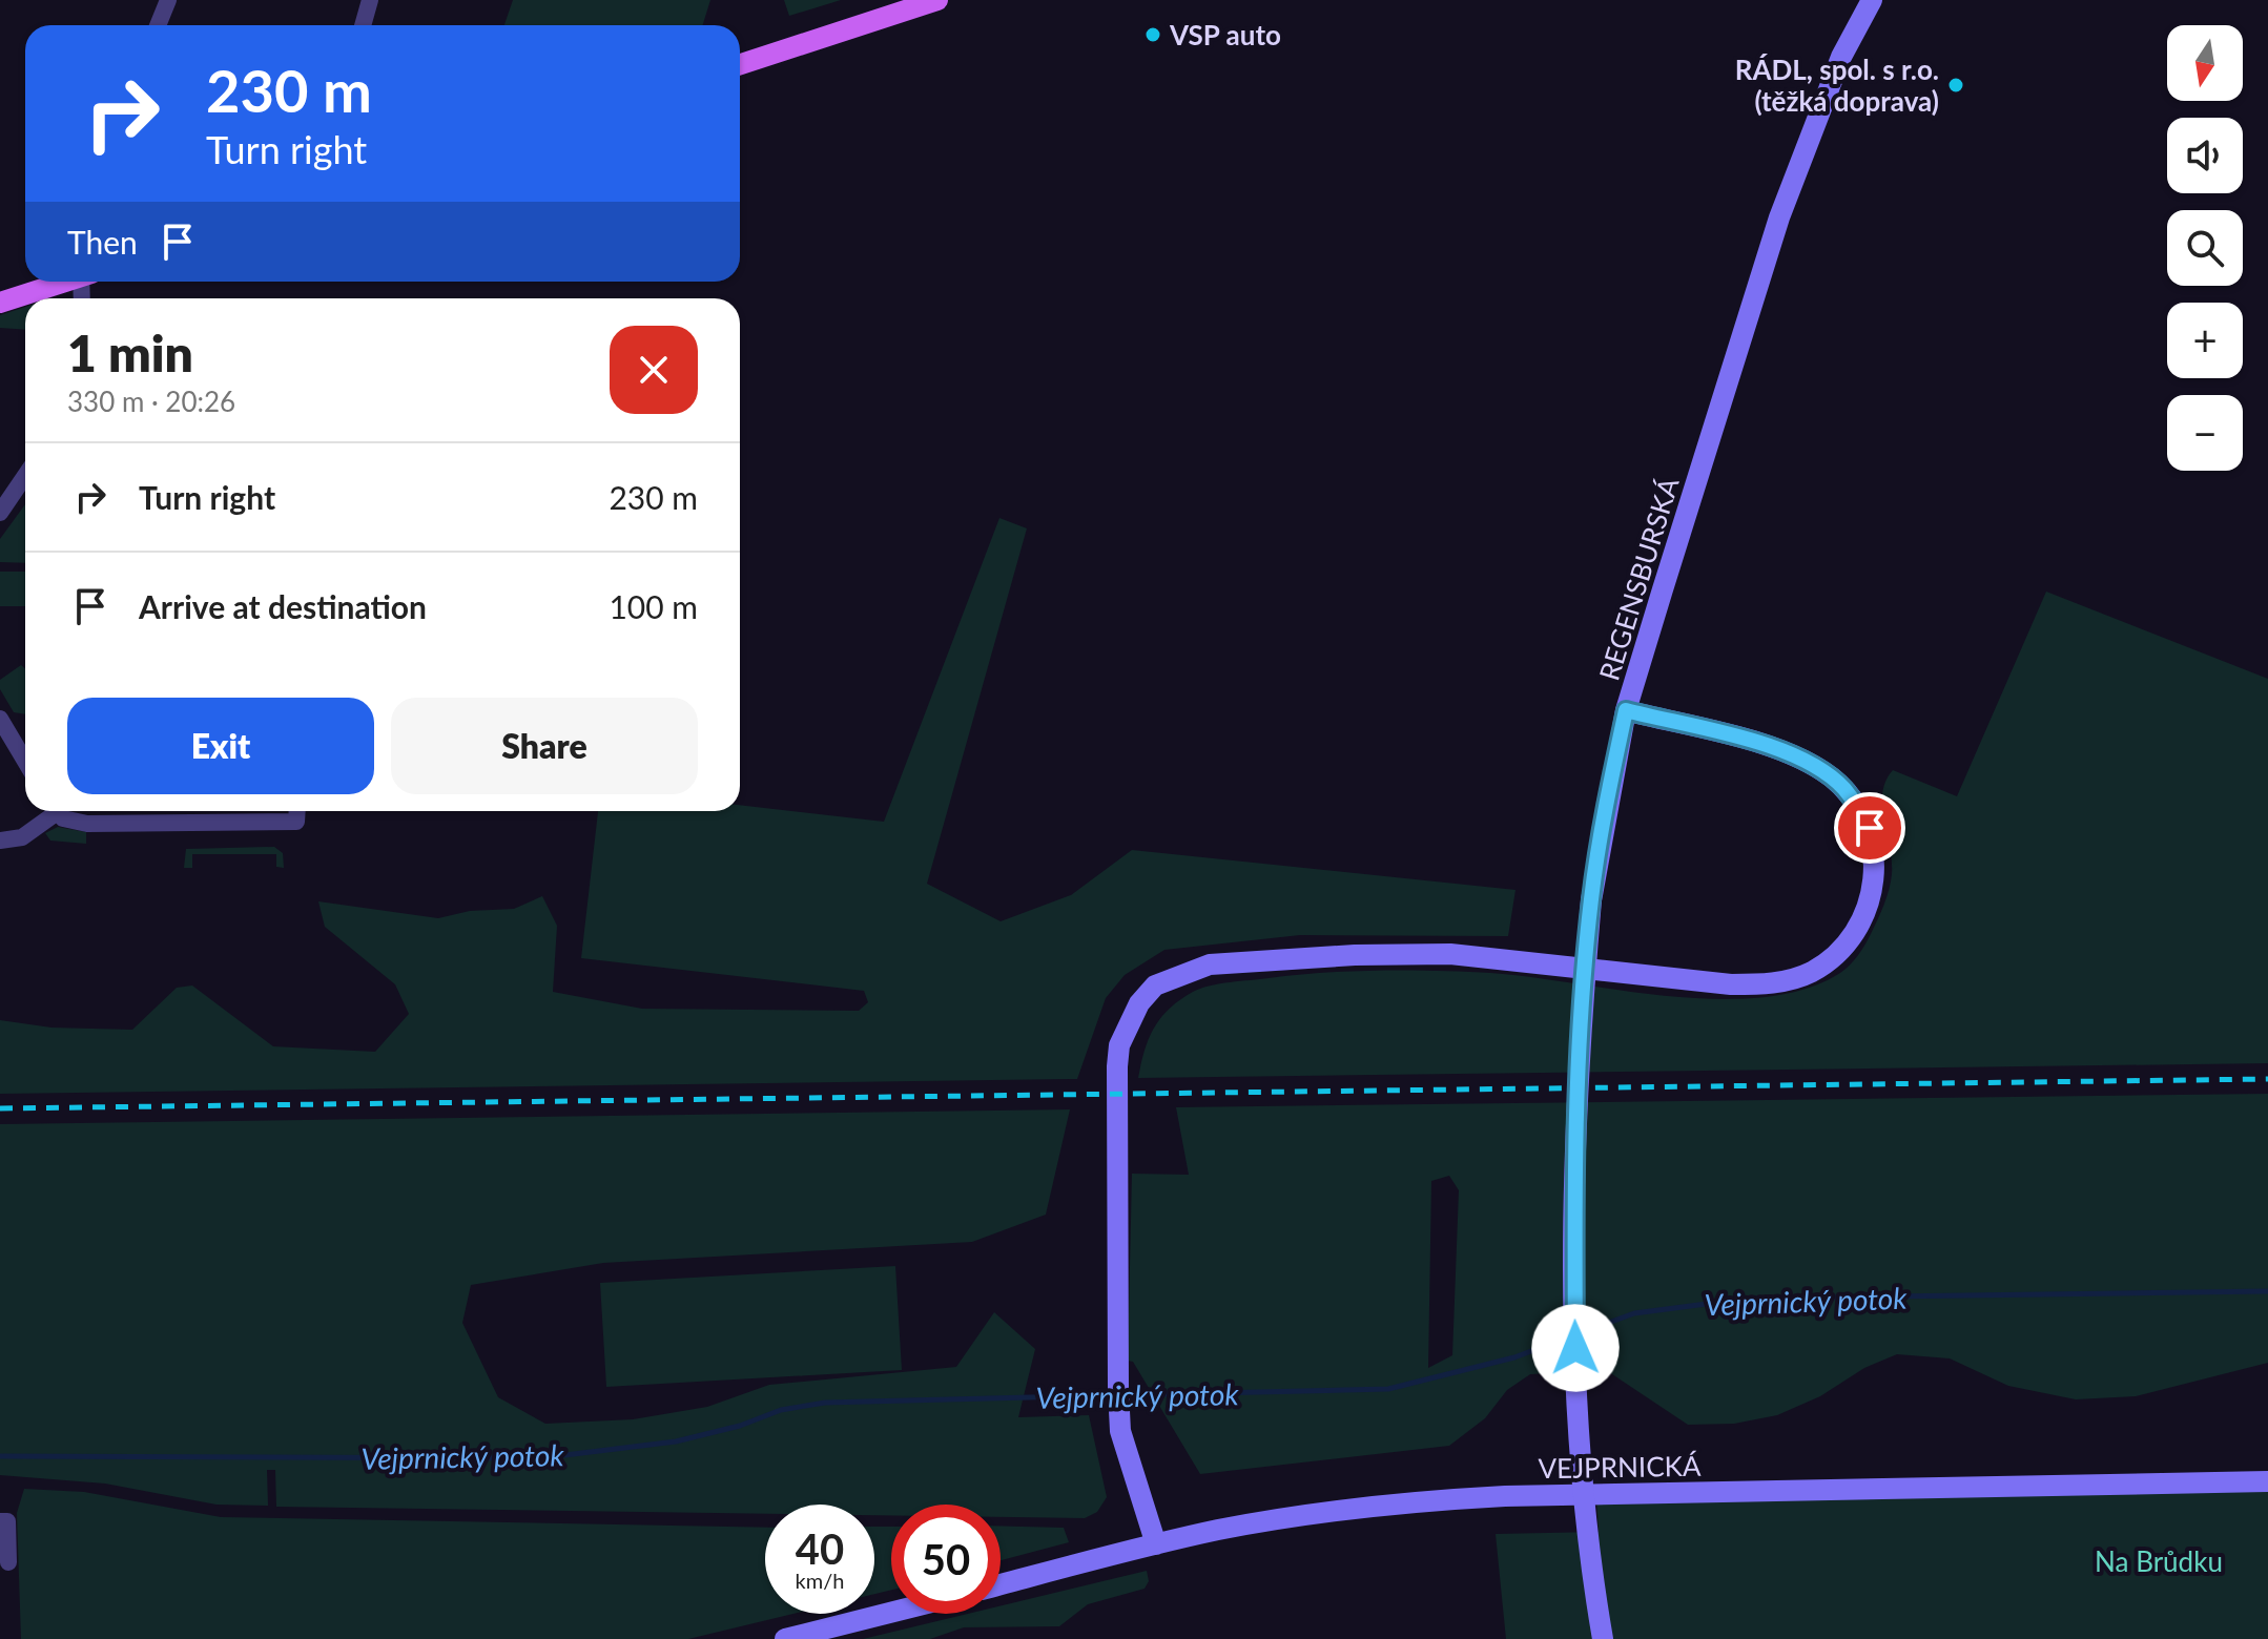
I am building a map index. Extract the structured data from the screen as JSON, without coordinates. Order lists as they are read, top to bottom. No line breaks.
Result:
{"streets":{"main road":["REGENSBURSKÁ","VEJPRNICKÁ"]},"water":["Vejprnický potok"],"parks":["Na Brůdku"],"places":["VSP auto","RÁDL, spol. s r.o. (těžká doprava)"],"north":"bottom","page":{"map_buttons":["+","−"],"turn":["230 m","Turn right"],"then":"Then","heading":["1 min","330 m · 20:26"],"list":[{"name":"Turn right","value":"230 m"},{"name":"Arrive at destination","value":"100 m"}],"buttons":["Exit","Share"],"speed":"40 km/h","limit":"50"}}
